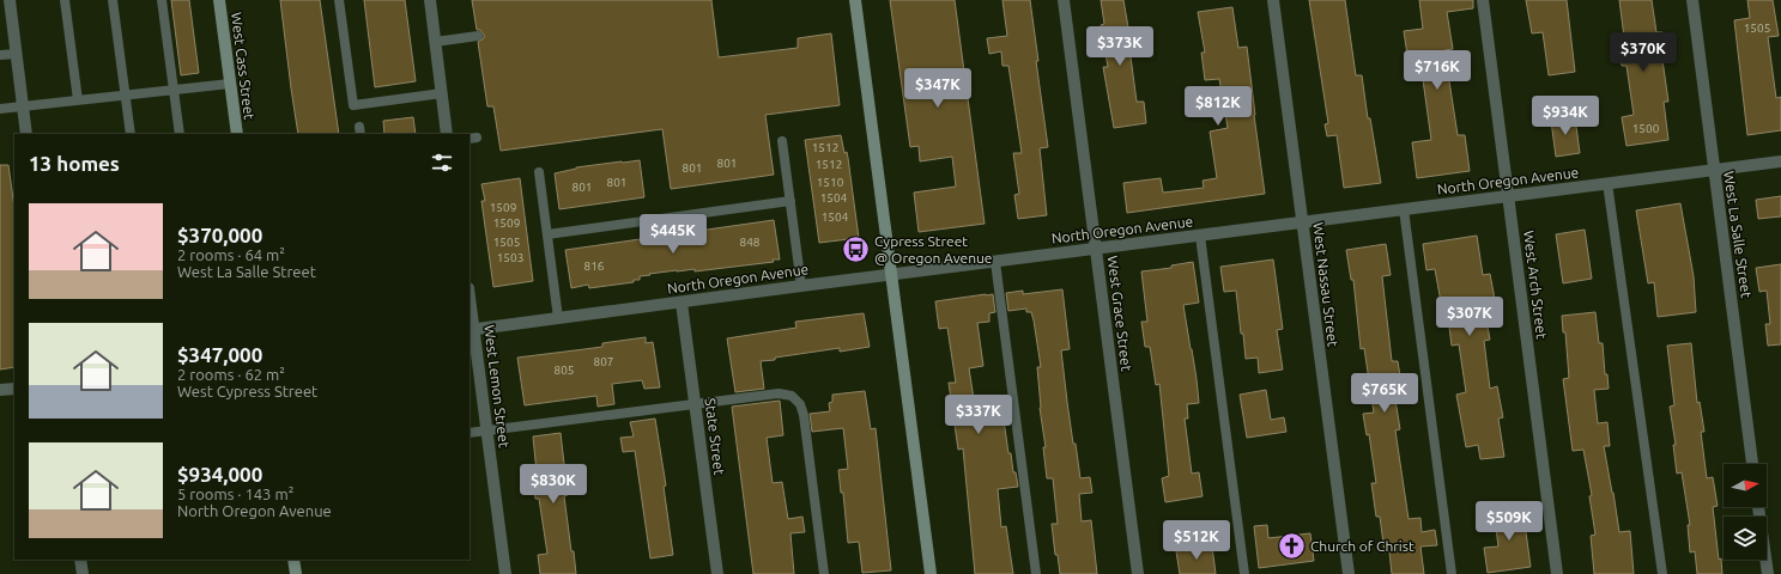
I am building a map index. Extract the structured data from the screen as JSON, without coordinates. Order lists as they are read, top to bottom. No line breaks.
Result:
{"streets":{"street":["West Cass Street","North Oregon Avenue","West La Salle Street","West Nassau Street","West Arch Street","West Grace Street","West Lemon Street","State Street"]},"crossings":[["North Oregon Avenue","West La Salle Street"],["North Oregon Avenue","West Nassau Street"],["North Oregon Avenue","West Arch Street"],["North Oregon Avenue","West Grace Street"],["North Oregon Avenue","West Lemon Street"],["North Oregon Avenue","State Street"]],"places":{"bus stop":["Cypress Street @ Oregon Avenue"],"church":["Church of Christ"]},"house_numbers":["1505","1500","1512","801","1512","801","801","1510","801","1504","1509","1504","1509","1505","848","1503","816","807","805"],"north":"right","page":{"price":["$373K","$370K","$716K","$347K","$812K","$934K","$445K","$307K","$765K","$337K","$830K","$509K","$512K"],"heading":"13 homes","list":[{"name":"$370,000","note":"2 rooms · 64 m² · West La Salle Street"},{"name":"$347,000","note":"2 rooms · 62 m² · West Cypress Street"},{"name":"$934,000","note":"5 rooms · 143 m² · North Oregon Avenue"}]}}
